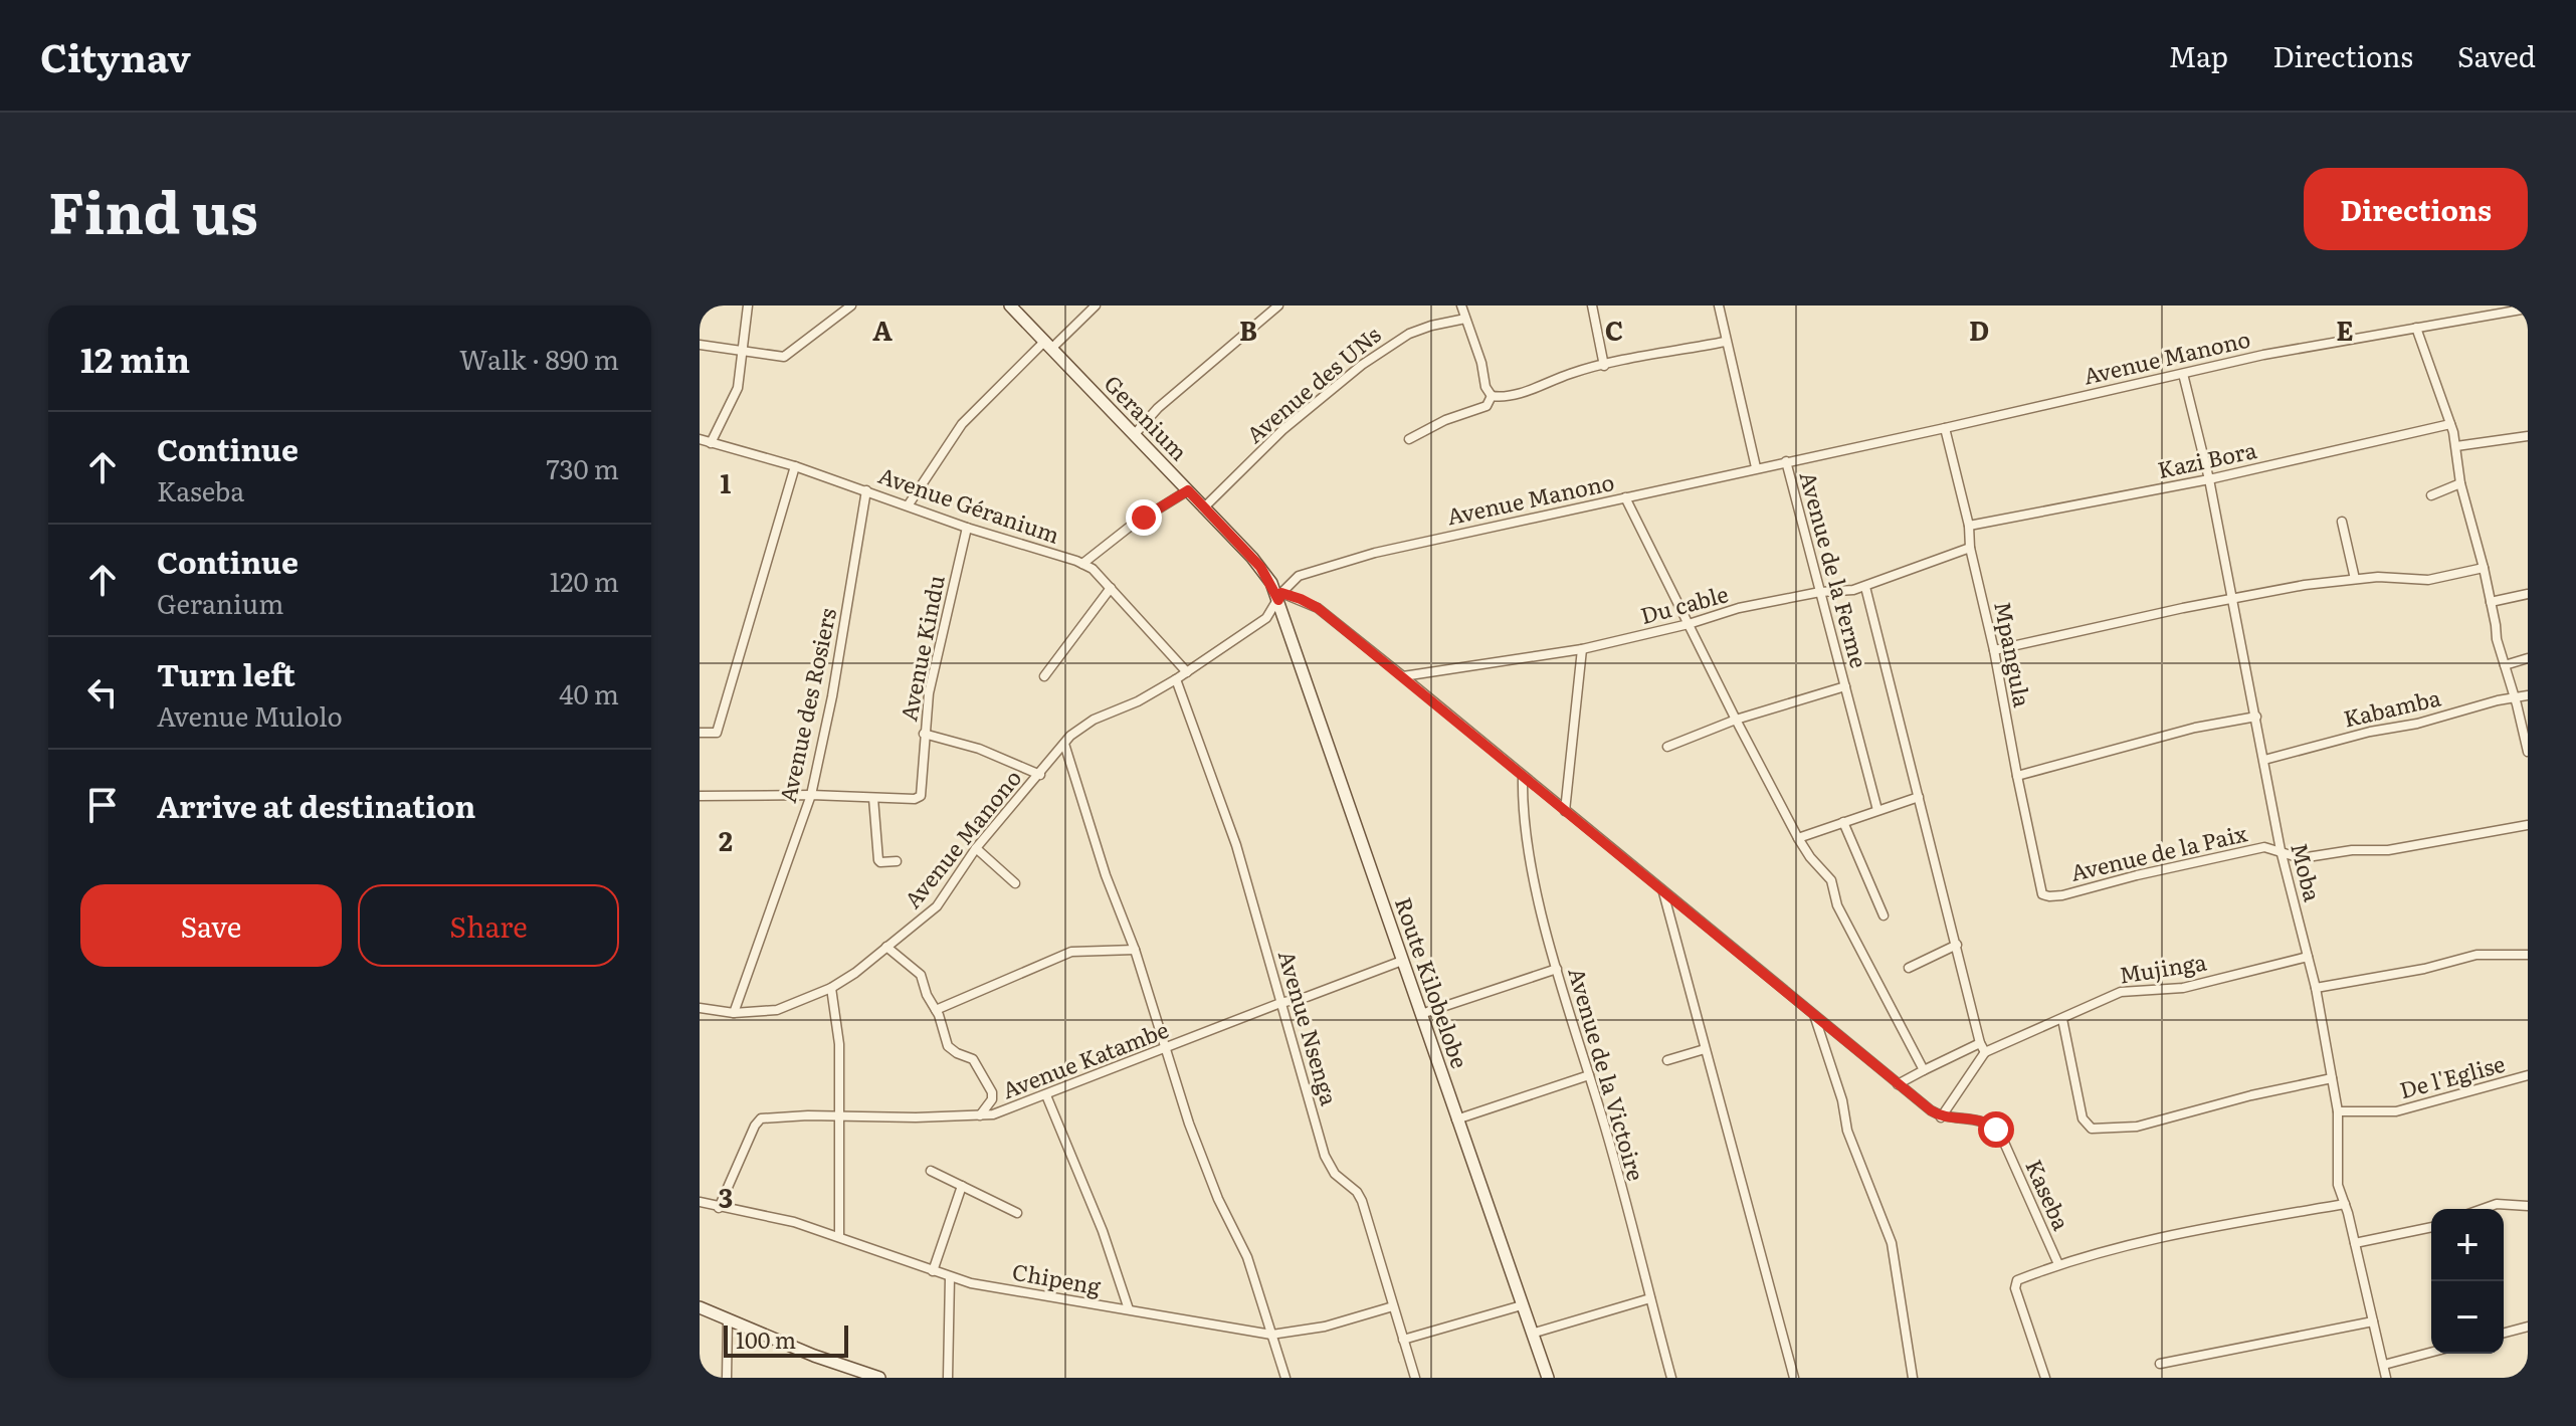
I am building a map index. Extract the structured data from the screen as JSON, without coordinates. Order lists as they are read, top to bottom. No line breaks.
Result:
{"streets":{"street":["Avenue Manono","Avenue des UNs","Geranium","Kazi Bora","Avenue Géranium","Avenue de la Ferme","Du cable","Avenue Kindu","Mpangula","Avenue des Rosiers","Kabamba","Avenue de la Paix","Moba","Mujinga","Route Kilobelobe","Avenue Nsenga","Avenue Katambe","Avenue de la Victoire","De l'Eglise","Kaseba","Chipeng"]},"crossings":[["Avenue Manono","Geranium"],["Avenue Manono","Avenue Géranium"],["Avenue Manono","Avenue de la Ferme"],["Avenue Manono","Mpangula"],["Avenue Manono","Avenue des Rosiers"],["Avenue Manono","Moba"],["Avenue Manono","Route Kilobelobe"],["Avenue Manono","Avenue Nsenga"],["Avenue des UNs","Geranium"],["Geranium","Route Kilobelobe"],["Kazi Bora","Mpangula"],["Kazi Bora","Moba"],["Avenue Géranium","Avenue Kindu"],["Avenue Géranium","Avenue des Rosiers"],["Avenue de la Ferme","Du cable"],["Du cable","Mpangula"],["Avenue Kindu","Avenue des Rosiers"],["Mpangula","Avenue de la Paix"],["Kabamba","Moba"],["Avenue de la Paix","Moba"],["Moba","Mujinga"],["Moba","De l'Eglise"],["Route Kilobelobe","Avenue Katambe"],["Avenue Nsenga","Avenue Katambe"],["Avenue Nsenga","Chipeng"],["Avenue Katambe","Chipeng"]],"scale_bar":"100 m","page":{"header":"Citynav","nav":["Map","Directions","Saved"],"title":"Find us","buttons":["Directions",["Save","Share"]],"heading":["12 min","Walk · 890 m"],"list":[["Continue","Kaseba","730 m"],["Continue","Geranium","120 m"],["Turn left","Avenue Mulolo","40 m"],"Arrive at destination"],"map_buttons":["+","−"],"scale":"100 m"},"grid":{"columns":["A","B","C","D","E"],"rows":["1","2","3"]}}
